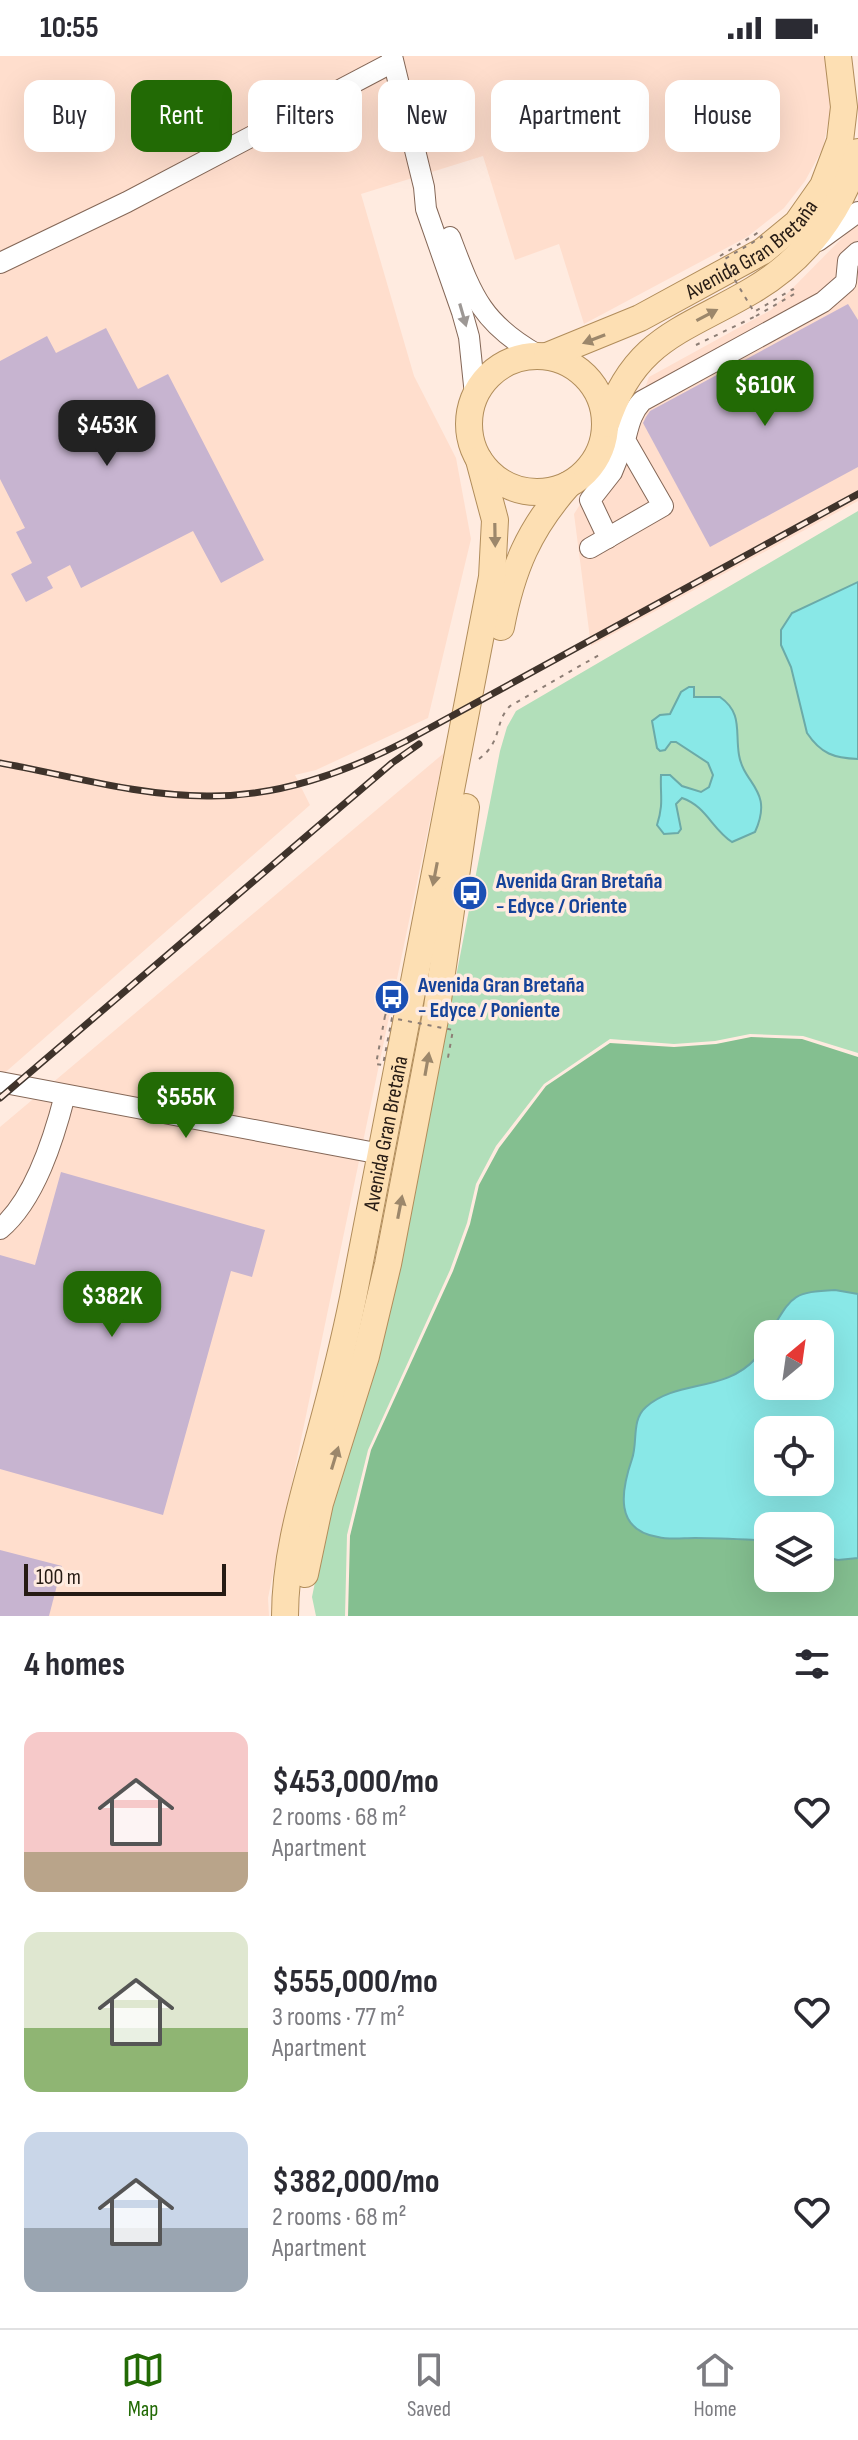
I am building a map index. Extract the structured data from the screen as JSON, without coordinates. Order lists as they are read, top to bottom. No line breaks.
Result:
{"streets":{"main road":["Avenida Gran Bretaña"]},"places":{"bus stop":["Avenida Gran Bretaña - Edyce / Oriente","Avenida Gran Bretaña - Edyce / Poniente"]},"scale_bar":"100 m","north":"top right","page":{"status":"10:55","chip":["Buy","Rent","Filters","New","Apartment","House"],"price":["$610K","$453K","$555K","$382K"],"scale":"100 m","heading":"4 homes","list":[{"name":"$453,000/mo","note":"2 rooms · 68 m² · Apartment"},{"name":"$555,000/mo","note":"3 rooms · 77 m² · Apartment"},{"name":"$382,000/mo","note":"2 rooms · 68 m² · Apartment"}],"tabs":["Map","Saved","Home"]}}
